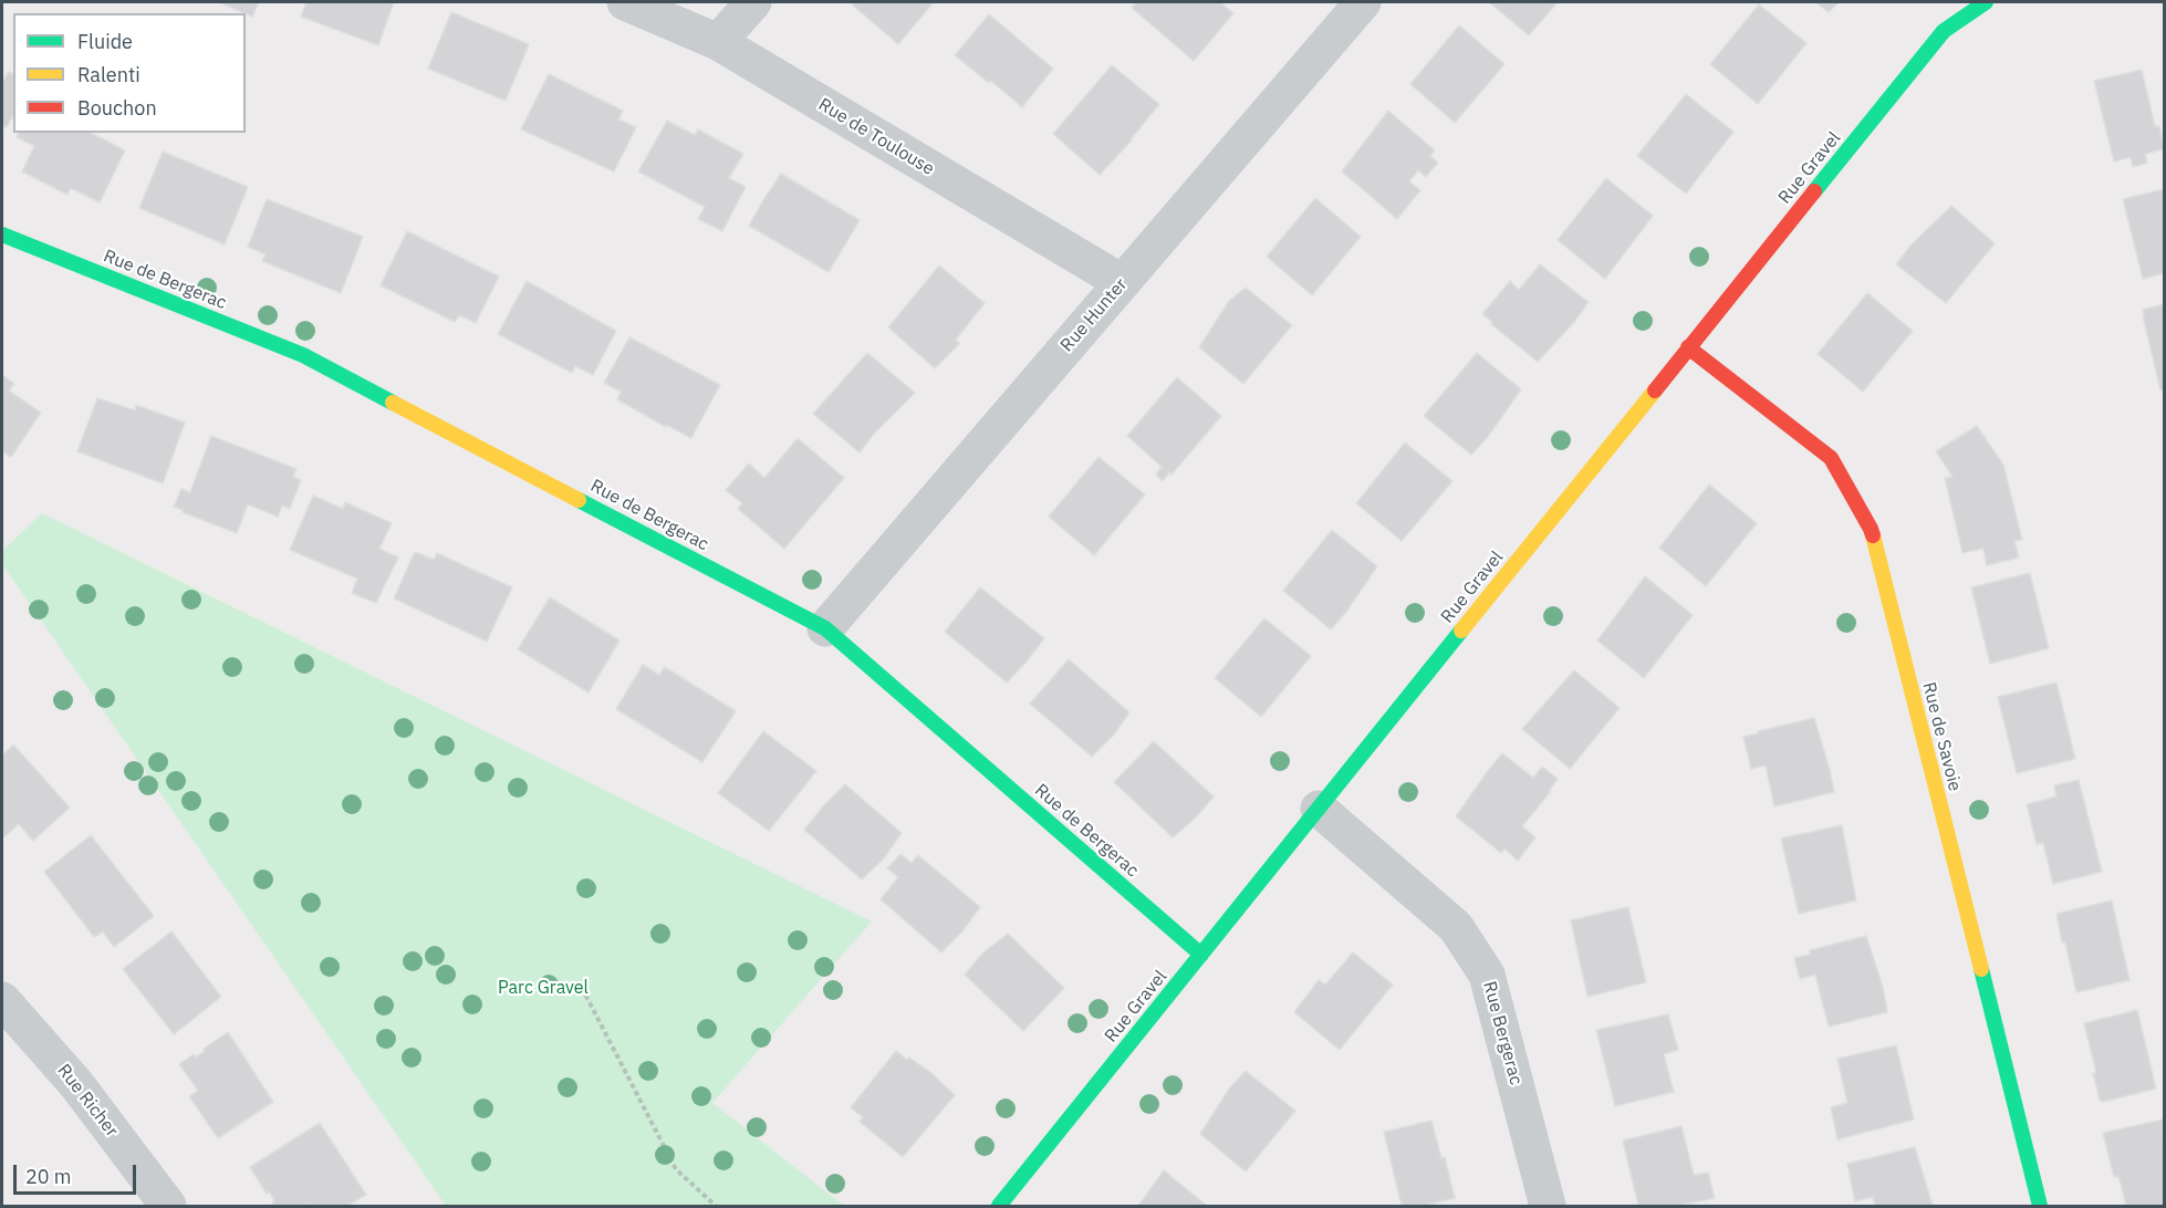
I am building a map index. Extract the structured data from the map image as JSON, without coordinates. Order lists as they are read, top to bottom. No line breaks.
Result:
{"streets":{"street":["Rue de Toulouse","Rue Gravel","Rue de Bergerac","Rue Hunter","Rue de Savoie","Rue Bergerac","Rue Richer"]},"crossings":[["Rue de Toulouse","Rue Hunter"],["Rue Gravel","Rue de Bergerac"],["Rue Gravel","Rue de Savoie"],["Rue Gravel","Rue Bergerac"],["Rue de Bergerac","Rue Hunter"]],"parks":["Parc Gravel"],"legend":["Fluide","Ralenti","Bouchon"],"scale_bar":"20 m"}
